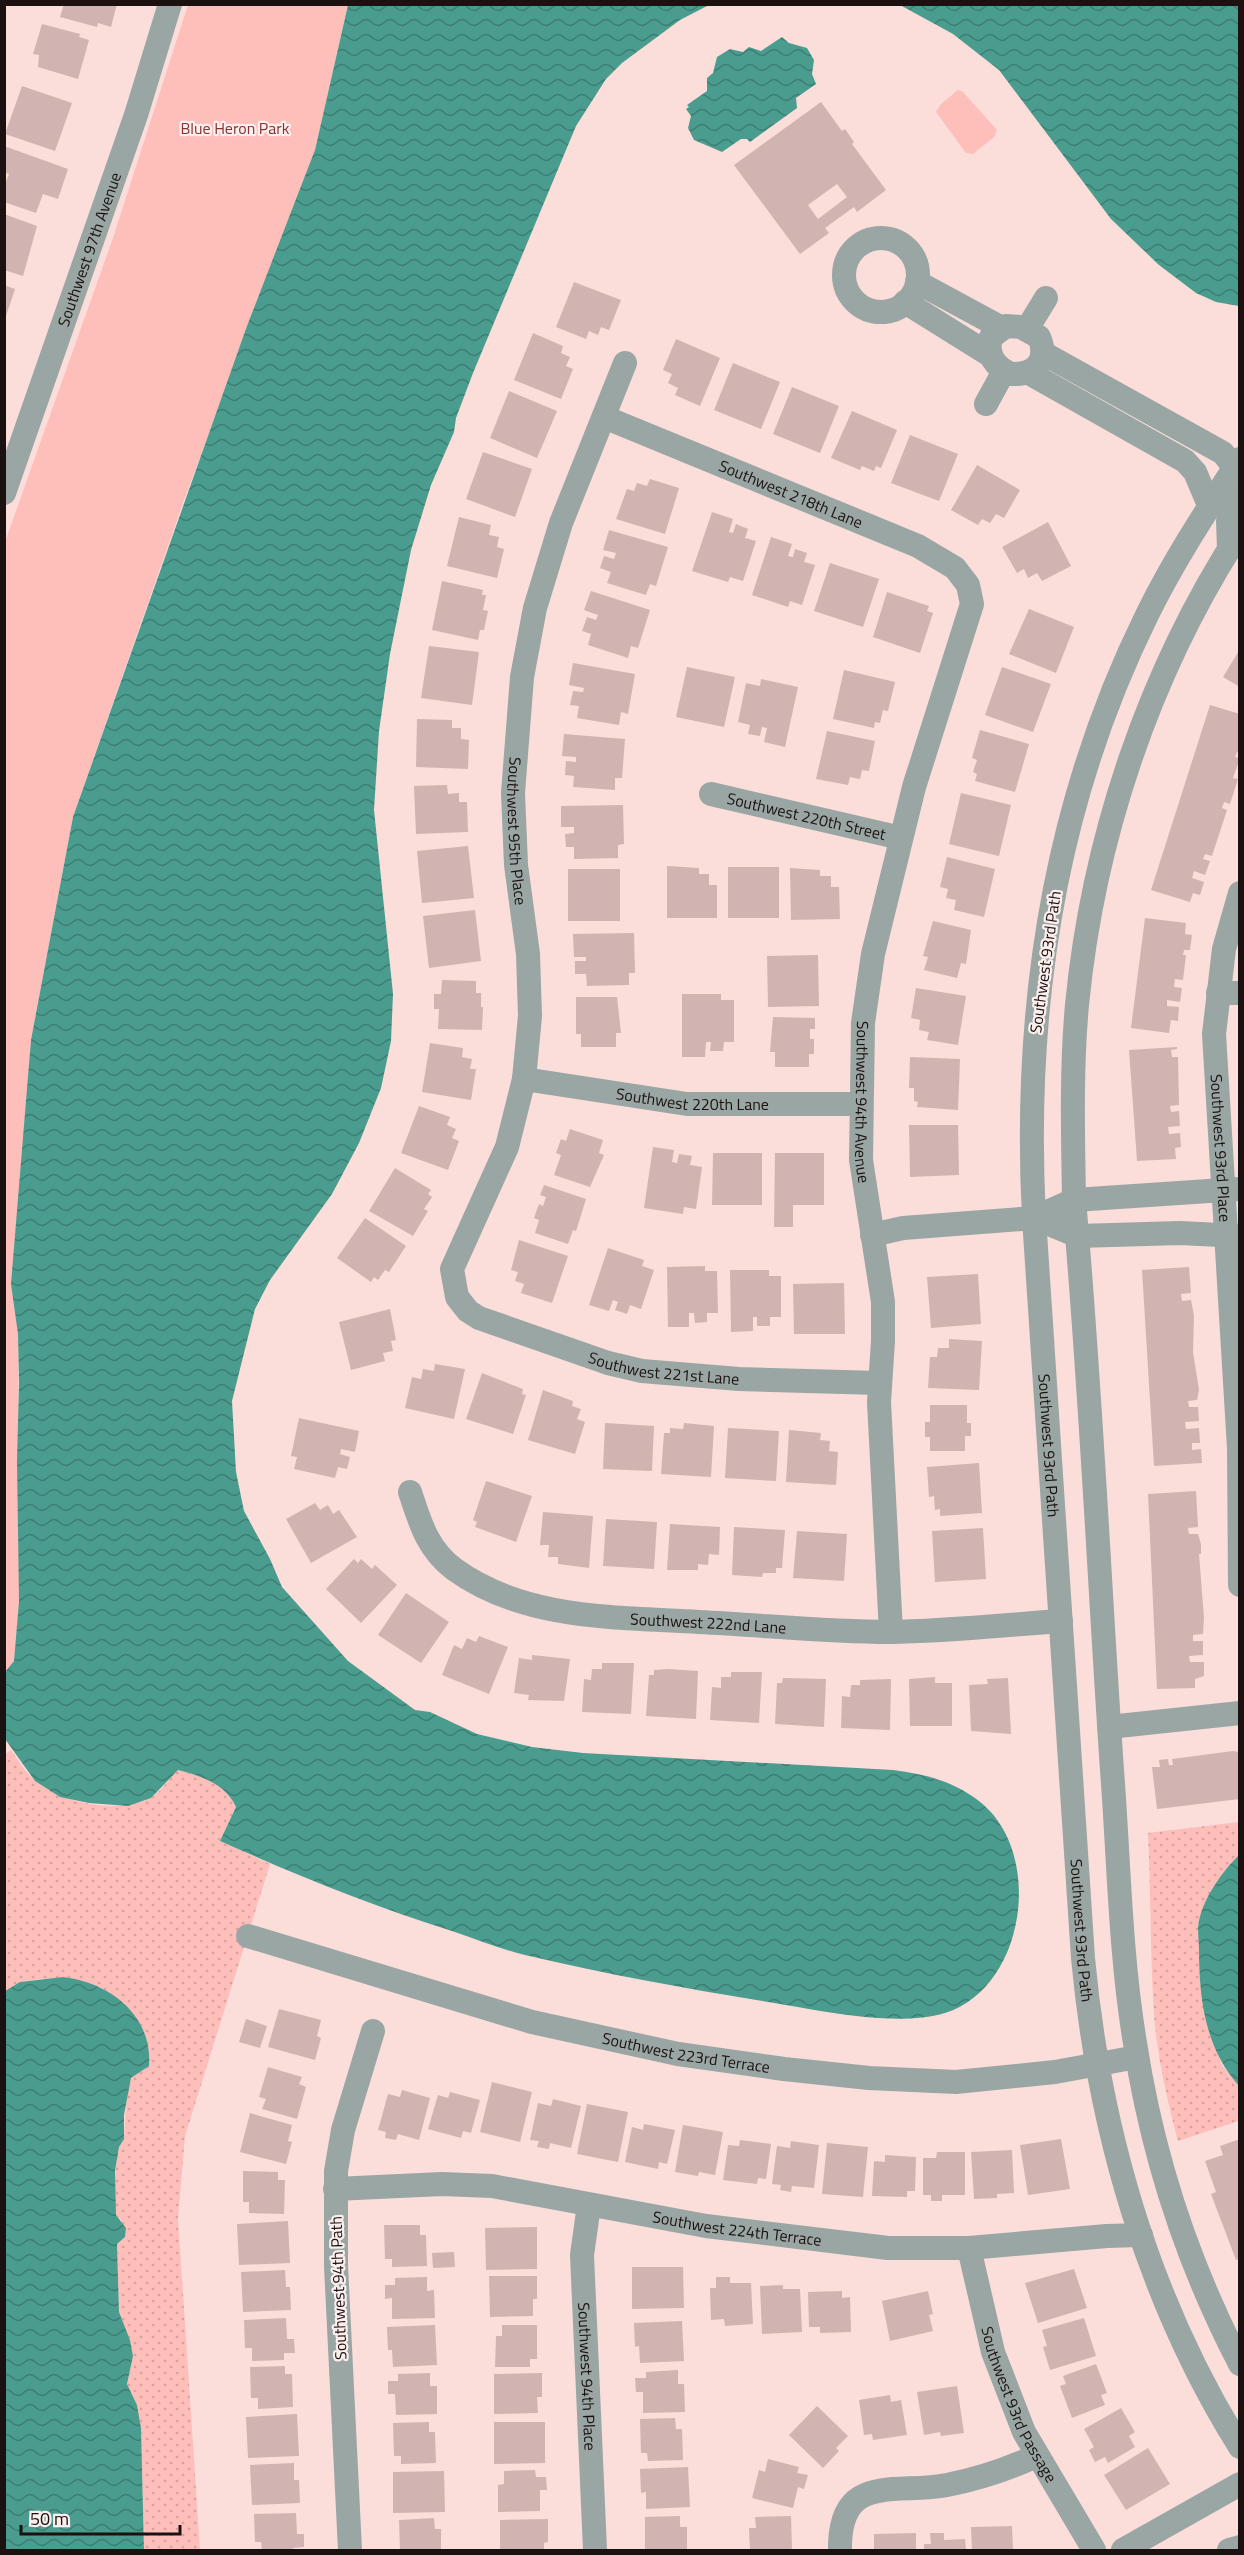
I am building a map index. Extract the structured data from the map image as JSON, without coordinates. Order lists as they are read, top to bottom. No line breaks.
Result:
{"streets":{"street":["Southwest 97th Avenue","Southwest 218th Lane","Southwest 220th Street","Southwest 95th Place","Southwest 93rd Path","Southwest 220th Lane","Southwest 94th Avenue","Southwest 93rd Place","Southwest 221st Lane","Southwest 222nd Lane","Southwest 223rd Terrace","Southwest 224th Terrace","Southwest 94th Path","Southwest 94th Place","Southwest 93rd Passage"]},"crossings":[["Southwest 218th Lane","Southwest 95th Place"],["Southwest 218th Lane","Southwest 94th Avenue"],["Southwest 220th Street","Southwest 94th Avenue"],["Southwest 95th Place","Southwest 220th Lane"],["Southwest 95th Place","Southwest 221st Lane"],["Southwest 93rd Path","Southwest 222nd Lane"],["Southwest 93rd Path","Southwest 223rd Terrace"],["Southwest 93rd Path","Southwest 224th Terrace"],["Southwest 220th Lane","Southwest 94th Avenue"],["Southwest 94th Avenue","Southwest 221st Lane"],["Southwest 94th Avenue","Southwest 222nd Lane"],["Southwest 224th Terrace","Southwest 94th Path"],["Southwest 224th Terrace","Southwest 94th Place"],["Southwest 224th Terrace","Southwest 93rd Passage"]],"parks":["Blue Heron Park"],"scale_bar":"50 m"}
